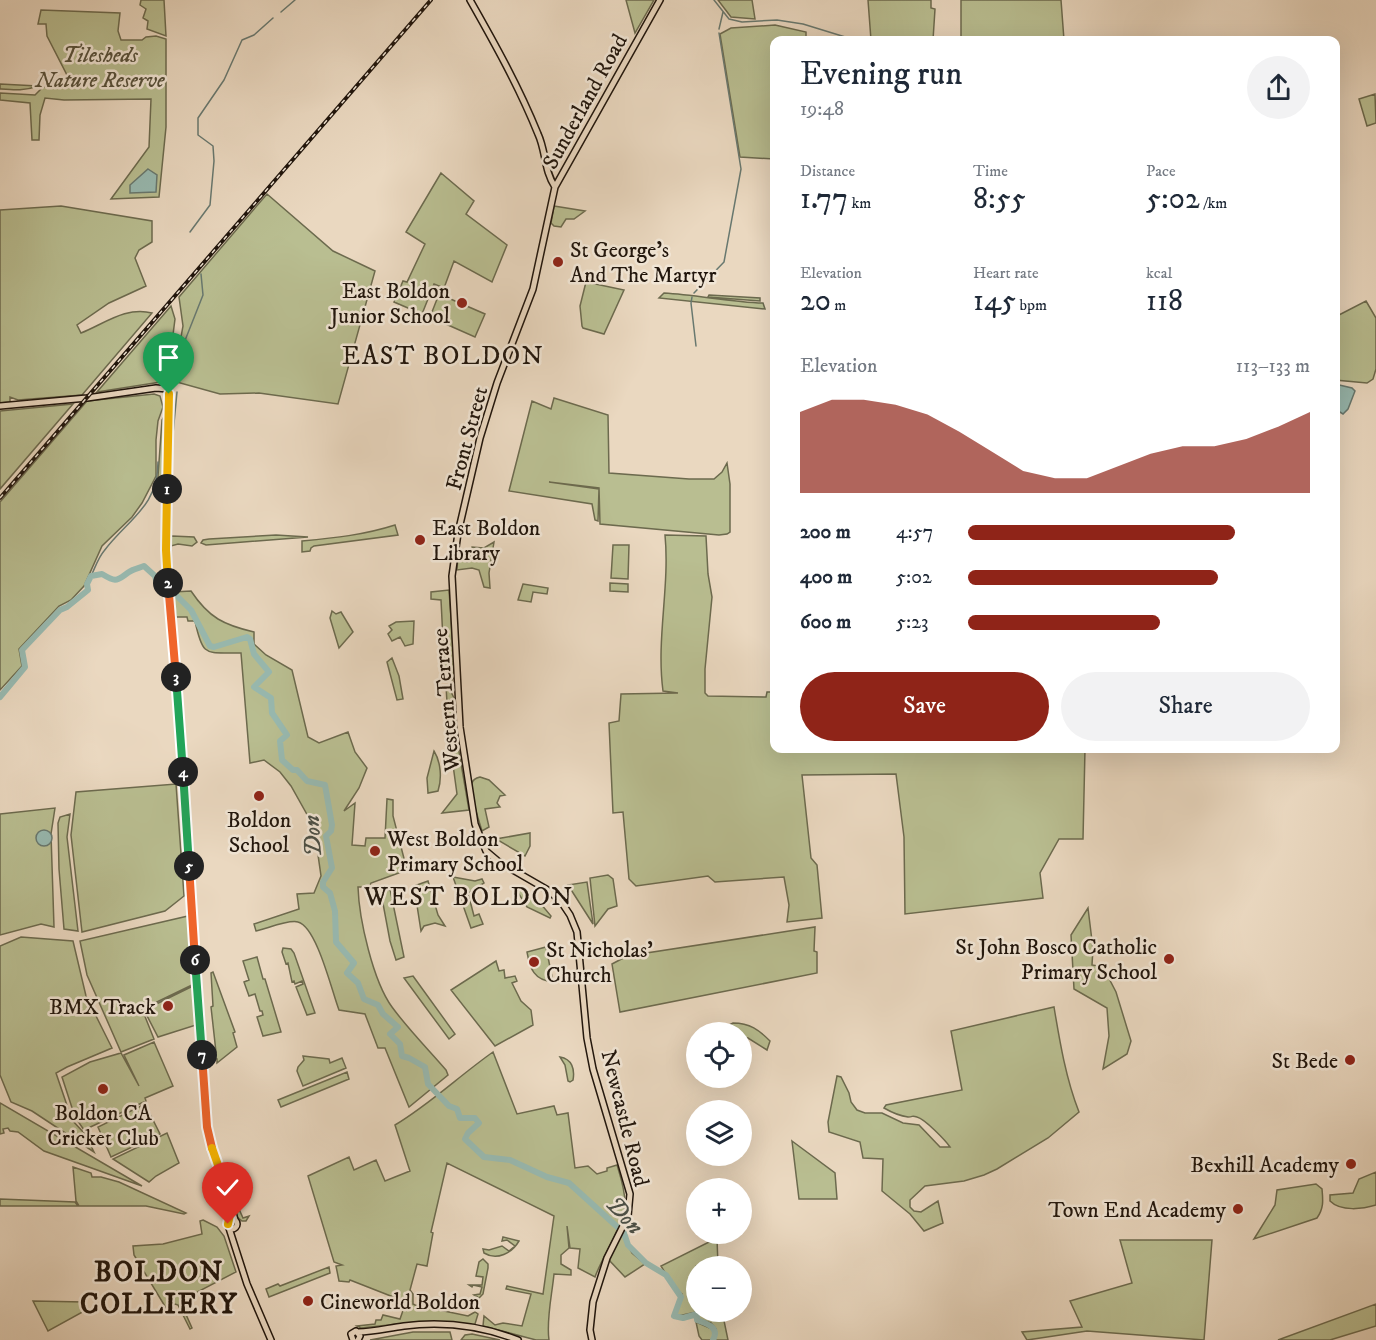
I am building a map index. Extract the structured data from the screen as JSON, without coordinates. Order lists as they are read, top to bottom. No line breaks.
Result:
{"streets":{"main road":["Sunderland Road","Front Street","Western Terrace","Newcastle Road"]},"crossings":[["Sunderland Road","Front Street"],["Front Street","Western Terrace"],["Western Terrace","Newcastle Road"]],"districts":["EAST BOLDON","WEST BOLDON","BOLDON COLLIERY"],"water":["Don"],"parks":["Tilesheds Nature Reserve"],"places":["St George's And The Martyr","East Boldon Junior School","East Boldon Library","Boldon School","West Boldon Primary School","St John Bosco Catholic Primary School","St Nicholas' Church","BMX Track","St Bede","Boldon CA Cricket Club","Bexhill Academy","Town End Academy","Cineworld Boldon"],"page":{"heading":["Evening run","19:48"],"stats":[["Distance","1.77 km"],["Time","8:55"],["Pace","5:02 /km"],["Elevation","20 m"],["Heart rate","145 bpm"],["kcal","118"]],"chart":["Elevation","113–133 m"],"pins":["1","2","3","4","5","6","7"],"list":[{"name":"200 m","note":"4:57"},{"name":"400 m","note":"5:02"},{"name":"600 m","note":"5:23"}],"buttons":["Save","Share"],"map_buttons":["+","−"]}}
